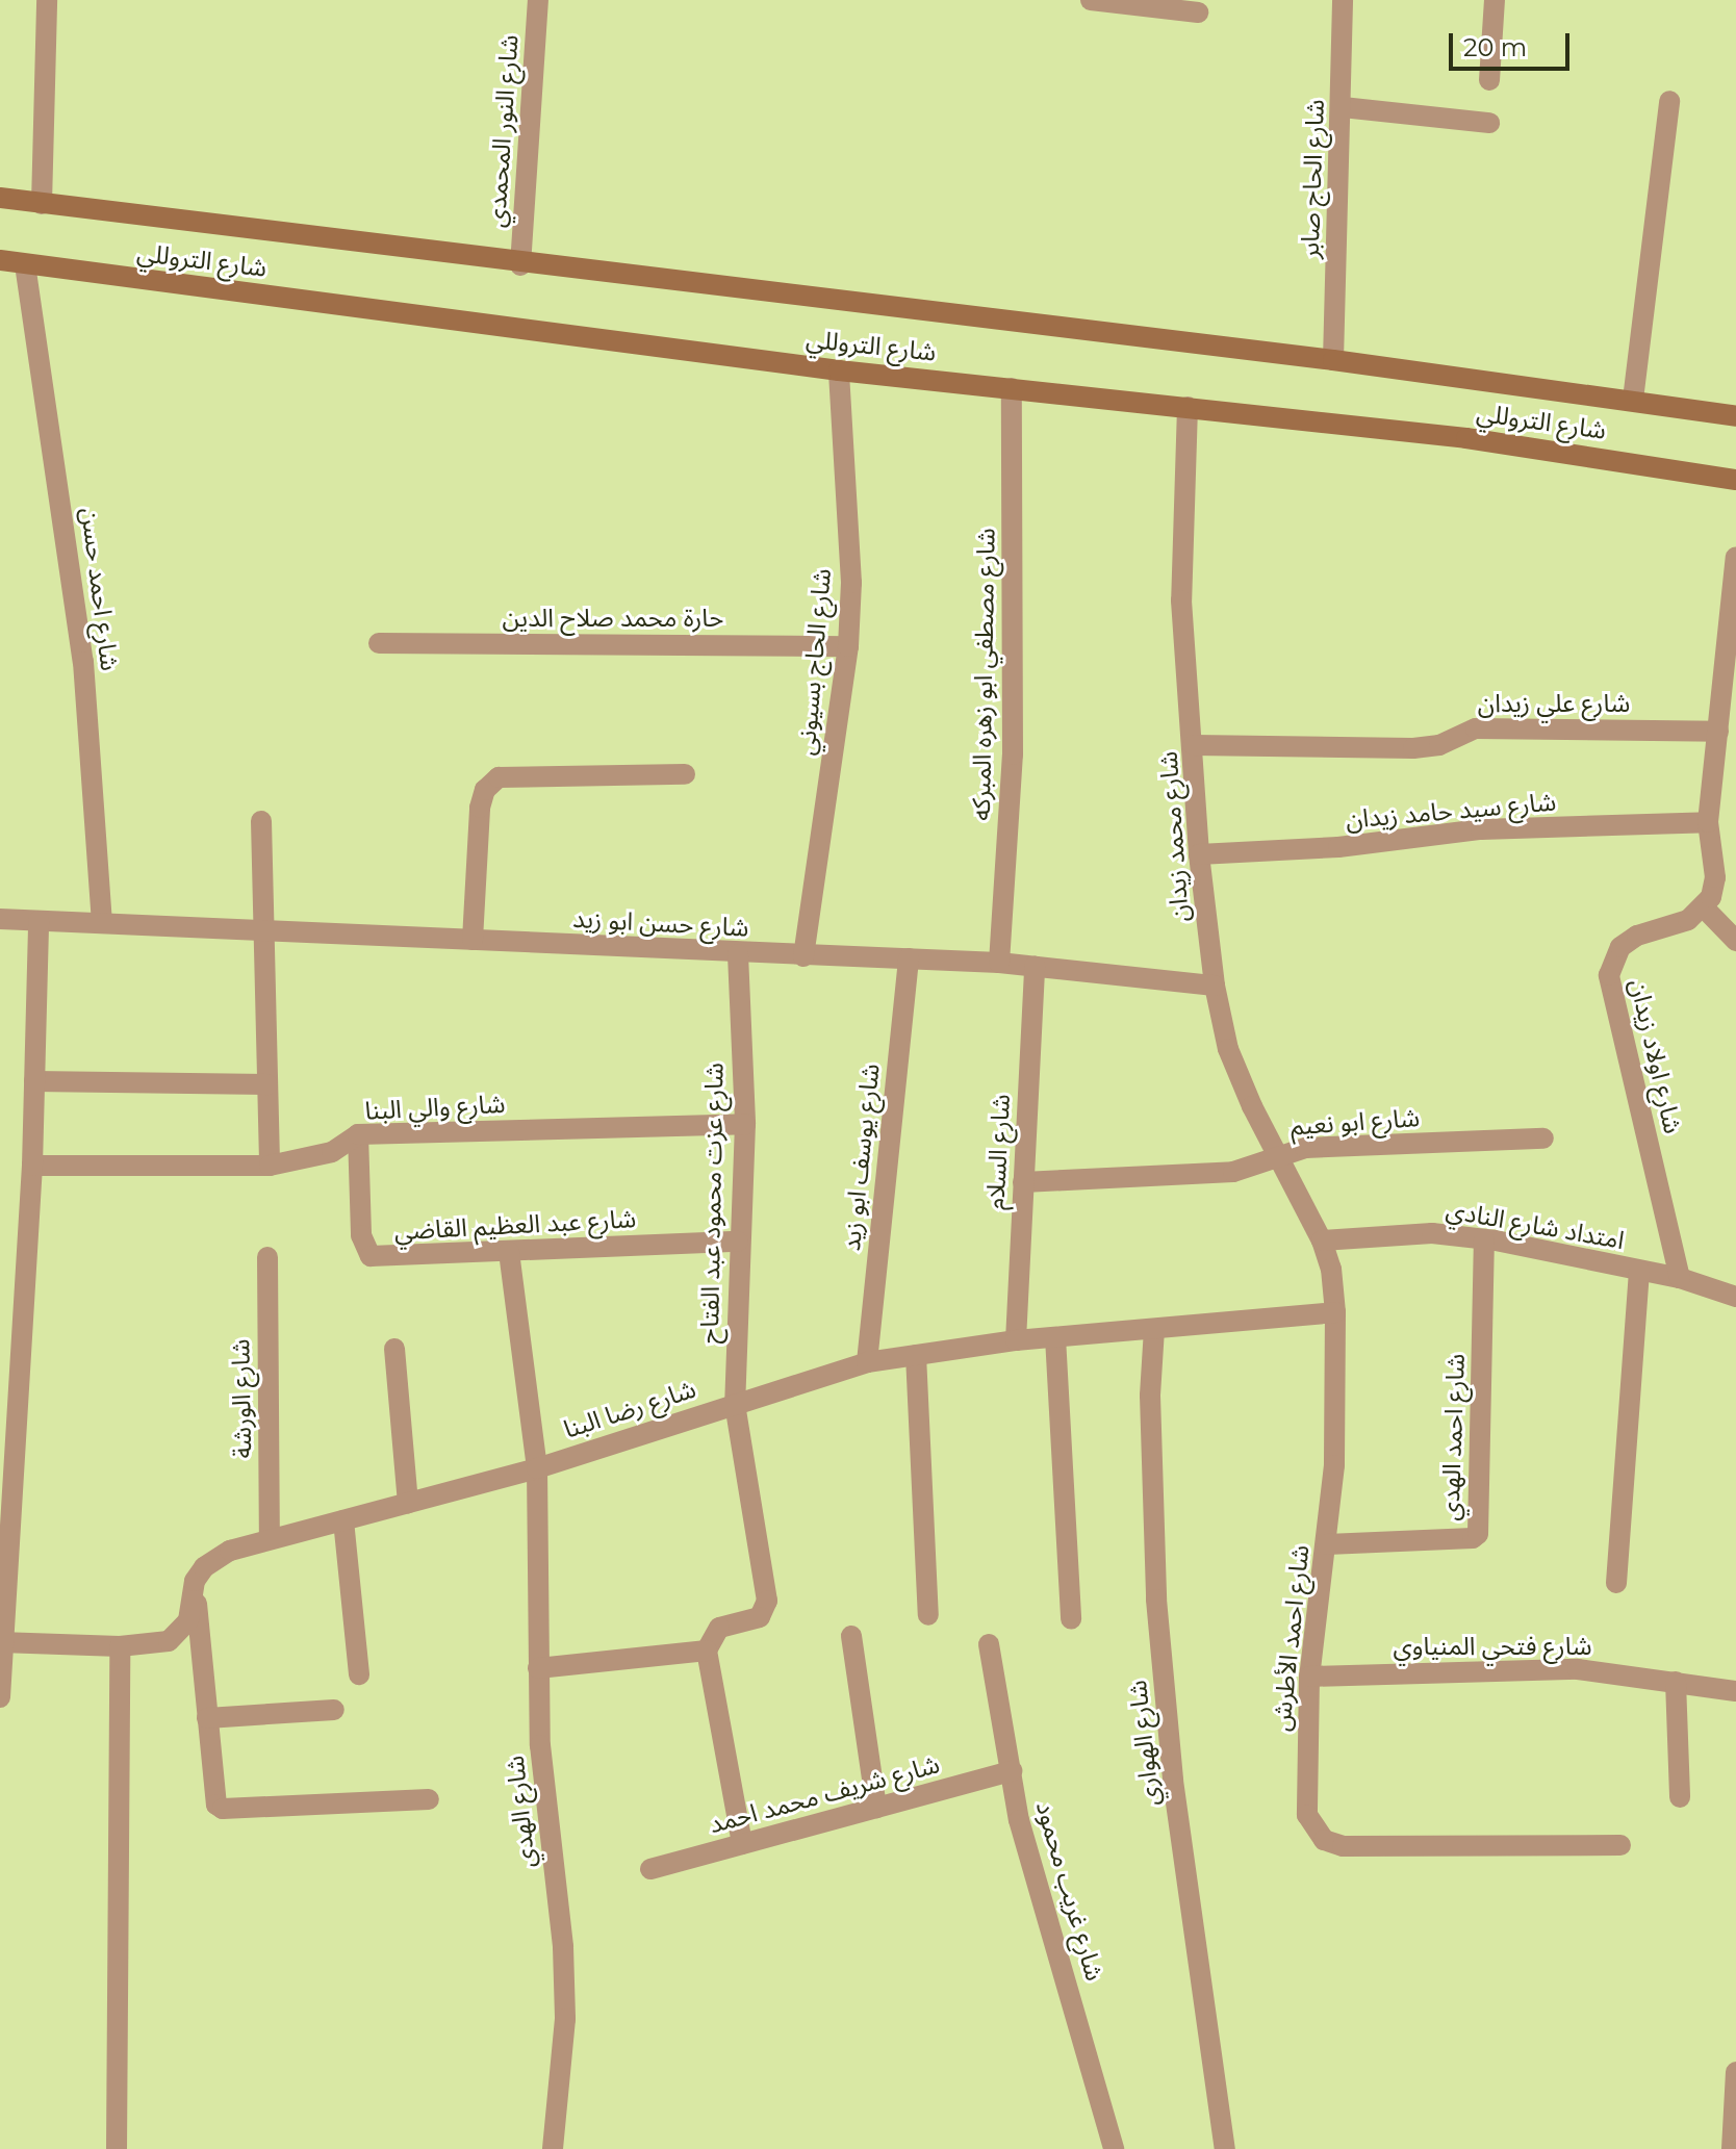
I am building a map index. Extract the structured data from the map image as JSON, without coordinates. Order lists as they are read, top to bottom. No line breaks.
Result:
{"streets":{"street":["شارع النور المحمدي","شارع الحاج صابر","شارع التروللي","شارع احمد حسن","حارة محمد صلاح الدين","شارع الحاج بسيوني","شارع مصطفي ابو زهره المبركه","شارع علي زيدان","شارع سيد حامد زيدان","شارع محمد زيدان","شارع حسن ابو زيد","شارع اولاد زيدان","شارع والي البنا","شارع ابو نعيم","شارع السلام","شارع يوسف ابو زيد","شارع عزت محمود عبد الفتاح","شارع عبد العظيم القاضي","امتداد شارع النادي","شارع الورشة","شارع رضا البنا","شارع احمد الهدي","شارع احمد الأطرش","شارع فتحي المنياوي","شارع الهواري","شارع شريف محمد احمد","شارع الهدي","شارع غريب محمود"]},"crossings":[["شارع النور المحمدي","شارع التروللي"],["شارع الحاج صابر","شارع التروللي"],["شارع التروللي","شارع احمد حسن"],["شارع التروللي","شارع الحاج بسيوني"],["شارع التروللي","شارع مصطفي ابو زهره المبركه"],["شارع التروللي","شارع محمد زيدان"],["شارع احمد حسن","شارع حسن ابو زيد"],["حارة محمد صلاح الدين","شارع الحاج بسيوني"],["شارع الحاج بسيوني","شارع حسن ابو زيد"],["شارع مصطفي ابو زهره المبركه","شارع حسن ابو زيد"],["شارع علي زيدان","شارع محمد زيدان"],["شارع سيد حامد زيدان","شارع محمد زيدان"],["شارع محمد زيدان","شارع حسن ابو زيد"],["شارع محمد زيدان","شارع ابو نعيم"],["شارع محمد زيدان","امتداد شارع النادي"],["شارع محمد زيدان","شارع احمد الأطرش"],["شارع حسن ابو زيد","شارع السلام"],["شارع حسن ابو زيد","شارع يوسف ابو زيد"],["شارع حسن ابو زيد","شارع عزت محمود عبد الفتاح"],["شارع اولاد زيدان","امتداد شارع النادي"],["شارع والي البنا","شارع عزت محمود عبد الفتاح"],["شارع والي البنا","شارع عبد العظيم القاضي"],["شارع ابو نعيم","شارع السلام"],["شارع السلام","شارع رضا البنا"],["شارع يوسف ابو زيد","شارع رضا البنا"],["شارع عزت محمود عبد الفتاح","شارع عبد العظيم القاضي"],["شارع عزت محمود عبد الفتاح","شارع رضا البنا"],["شارع عبد العظيم القاضي","شارع الهدي"],["امتداد شارع النادي","شارع احمد الهدي"],["امتداد شارع النادي","شارع احمد الأطرش"],["شارع الورشة","شارع رضا البنا"],["شارع رضا البنا","شارع احمد الأطرش"],["شارع رضا البنا","شارع الهواري"],["شارع رضا البنا","شارع الهدي"],["شارع احمد الهدي","شارع احمد الأطرش"],["شارع احمد الأطرش","شارع فتحي المنياوي"],["شارع شريف محمد احمد","شارع غريب محمود"]],"scale_bar":"20 m"}
